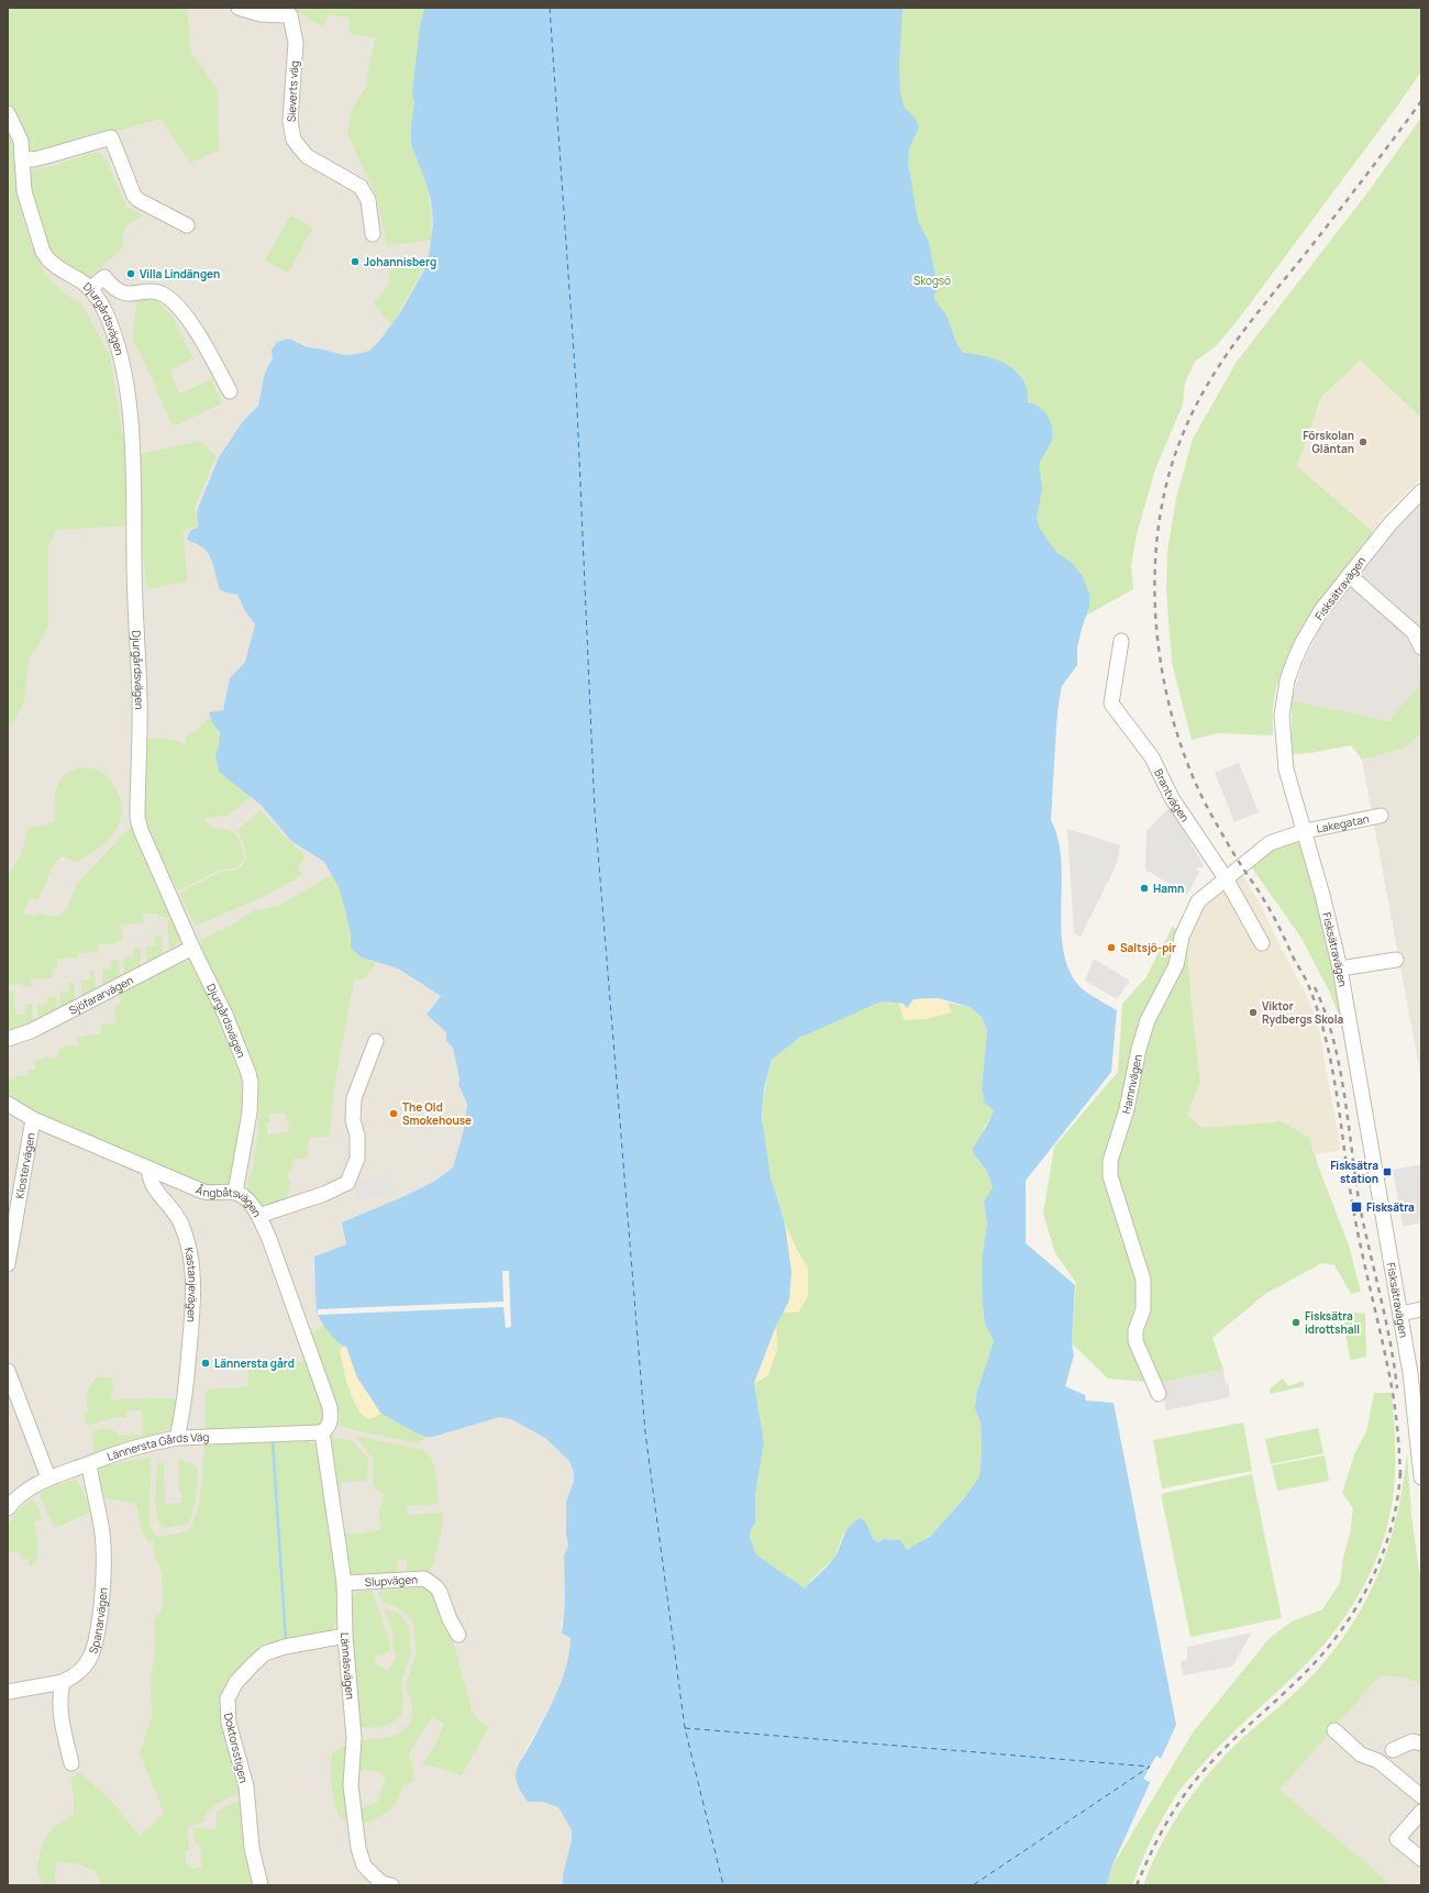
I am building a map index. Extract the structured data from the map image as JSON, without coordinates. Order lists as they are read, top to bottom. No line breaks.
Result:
{"streets":{"street":["Sieverts väg","Djurgårdsvägen","Fisksätravägen","Brantvägen","Lakegatan","Sjöfararvägen","Hamnvägen","Klostervägen","Ångbåtsvägen","Kastanjevägen","Lännersta Gårds Väg","Slupvägen","Spanarvägen","Lännäsvägen","Doktorsstigen"]},"crossings":[["Djurgårdsvägen","Sjöfararvägen"],["Djurgårdsvägen","Ångbåtsvägen"],["Fisksätravägen","Lakegatan"],["Fisksätravägen","Hamnvägen"],["Brantvägen","Hamnvägen"],["Lakegatan","Hamnvägen"],["Klostervägen","Ångbåtsvägen"],["Ångbåtsvägen","Kastanjevägen"],["Ångbåtsvägen","Lännersta Gårds Väg"],["Ångbåtsvägen","Lännäsvägen"],["Kastanjevägen","Lännersta Gårds Väg"],["Lännersta Gårds Väg","Spanarvägen"],["Lännersta Gårds Väg","Lännäsvägen"],["Slupvägen","Lännäsvägen"],["Lännäsvägen","Doktorsstigen"]],"parks":["Skogsö"],"places":{"other":["Johannisberg","Villa Lindängen","Förskolan Gläntan","Hamn","Saltsjö-pir","Viktor Rydbergs Skola","The Old Smokehouse","Fisksätra idrottshall","Lännersta gård"],"transit":["Fisksätra station","Fisksätra"]}}
